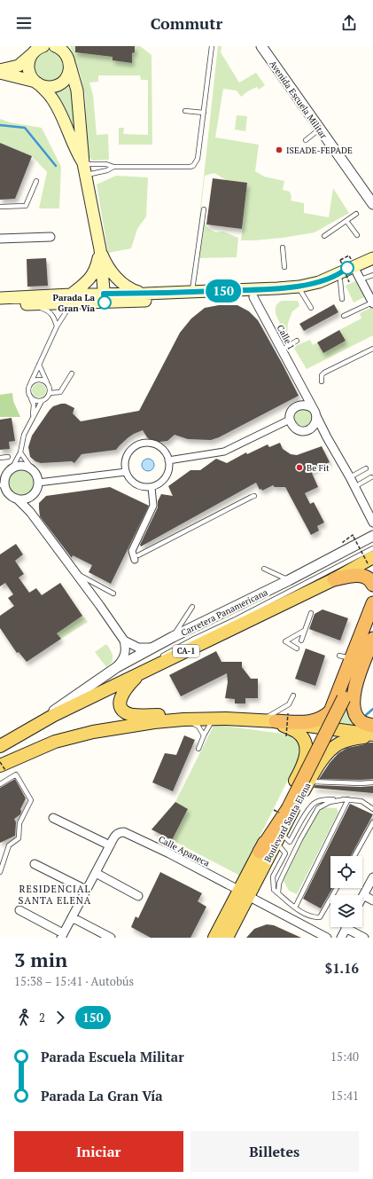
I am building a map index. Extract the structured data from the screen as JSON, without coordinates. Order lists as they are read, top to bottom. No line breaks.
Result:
{"streets":{"main road":["Carretera Panamericana","CA-1","Boulevard Santa Elena"],"street":["Avenida Escuela Militar","Calle 1","Calle Apaneca"]},"crossings":[["Boulevard Santa Elena","Calle Apaneca"]],"districts":["RESIDENCIAL SANTA ELENA"],"places":["ISEADE-FEPADE","Parada La Gran Vía","Be Fit"],"lines":["bus line 150"],"page":{"header":"Commutr","on_map":"150","heading":["3 min","15:38 – 15:41 · Autobús","$1.16"],"legs":["2","150"],"list":[{"name":"Parada Escuela Militar","value":"15:40"},{"name":"Parada La Gran Vía","value":"15:41"}],"buttons":["Iniciar","Billetes"]}}
